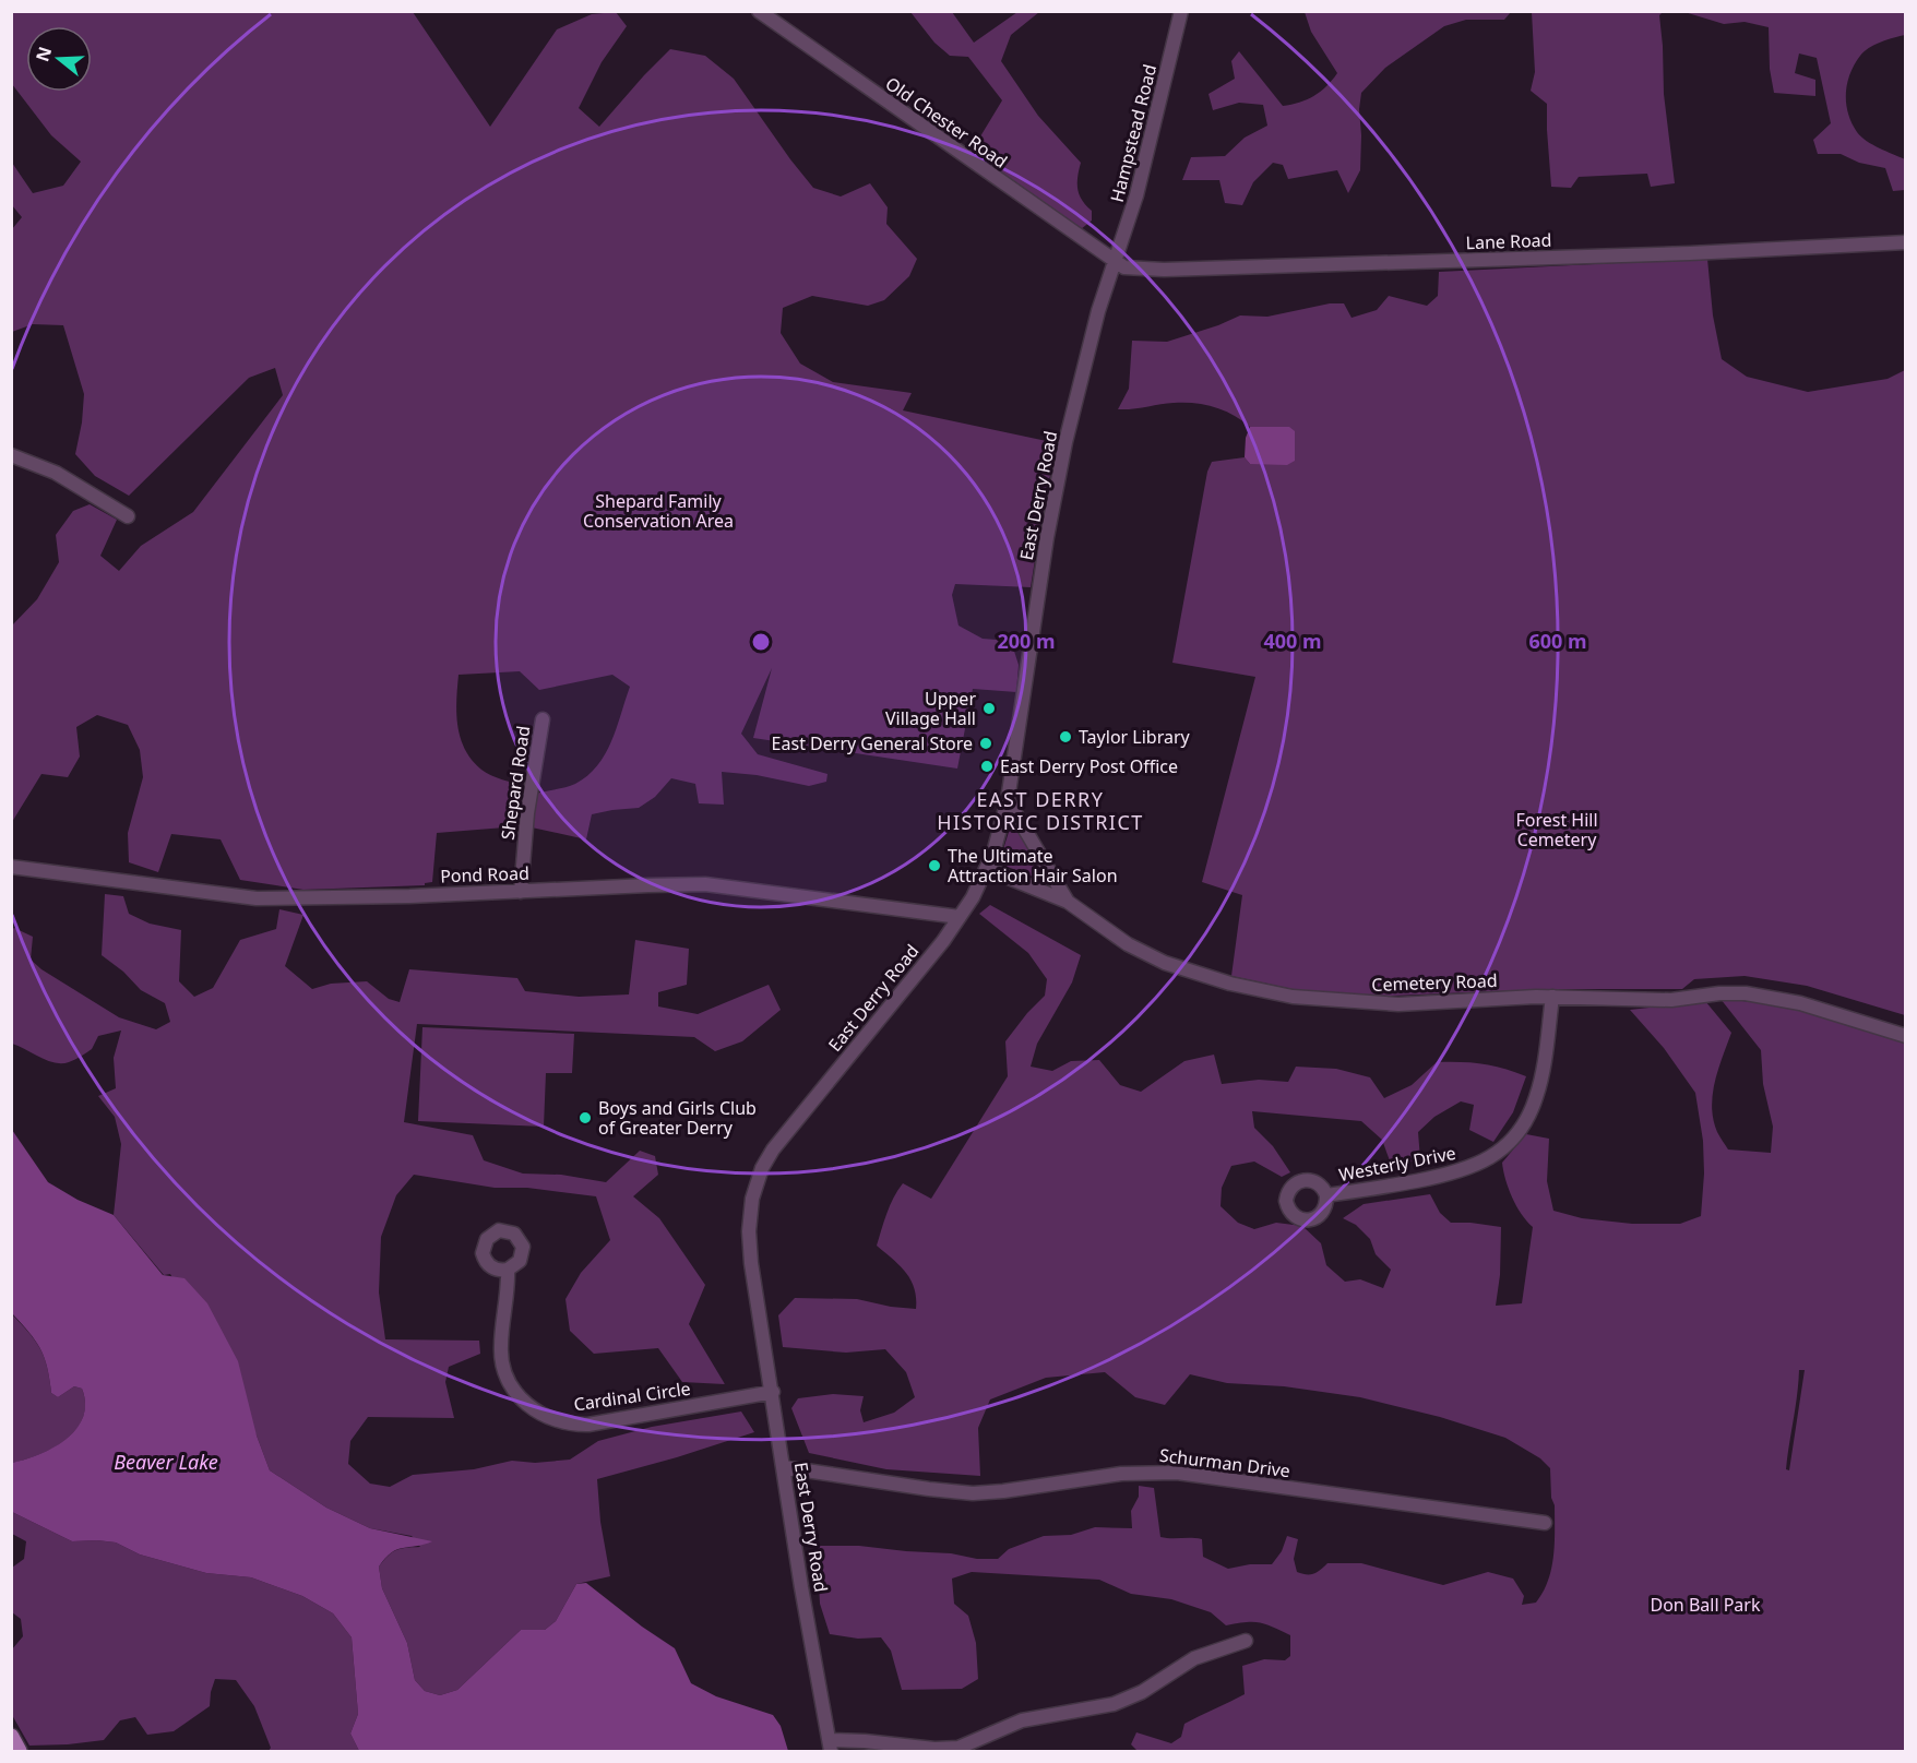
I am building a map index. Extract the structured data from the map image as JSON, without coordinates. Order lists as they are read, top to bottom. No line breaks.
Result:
{"streets":{"street":["Old Chester Road","Hampstead Road","Lane Road","East Derry Road","Shepard Road","Pond Road","Cemetery Road","Westerly Drive","Cardinal Circle","Schurman Drive"]},"crossings":[["Old Chester Road","Hampstead Road"],["Old Chester Road","Lane Road"],["Old Chester Road","East Derry Road"],["Hampstead Road","Lane Road"],["Hampstead Road","East Derry Road"],["Lane Road","East Derry Road"],["East Derry Road","Pond Road"],["East Derry Road","Cemetery Road"],["East Derry Road","Cardinal Circle"],["East Derry Road","Schurman Drive"],["Shepard Road","Pond Road"],["Cemetery Road","Westerly Drive"]],"districts":["EAST DERRY HISTORIC DISTRICT"],"water":["Beaver Lake"],"parks":["Shepard Family Conservation Area","Forest Hill Cemetery","Don Ball Park"],"places":["Upper Village Hall","Taylor Library","East Derry General Store","East Derry Post Office","The Ultimate Attraction Hair Salon","Boys and Girls Club of Greater Derry"],"north":"left","rings":["200 m","400 m","600 m"]}
